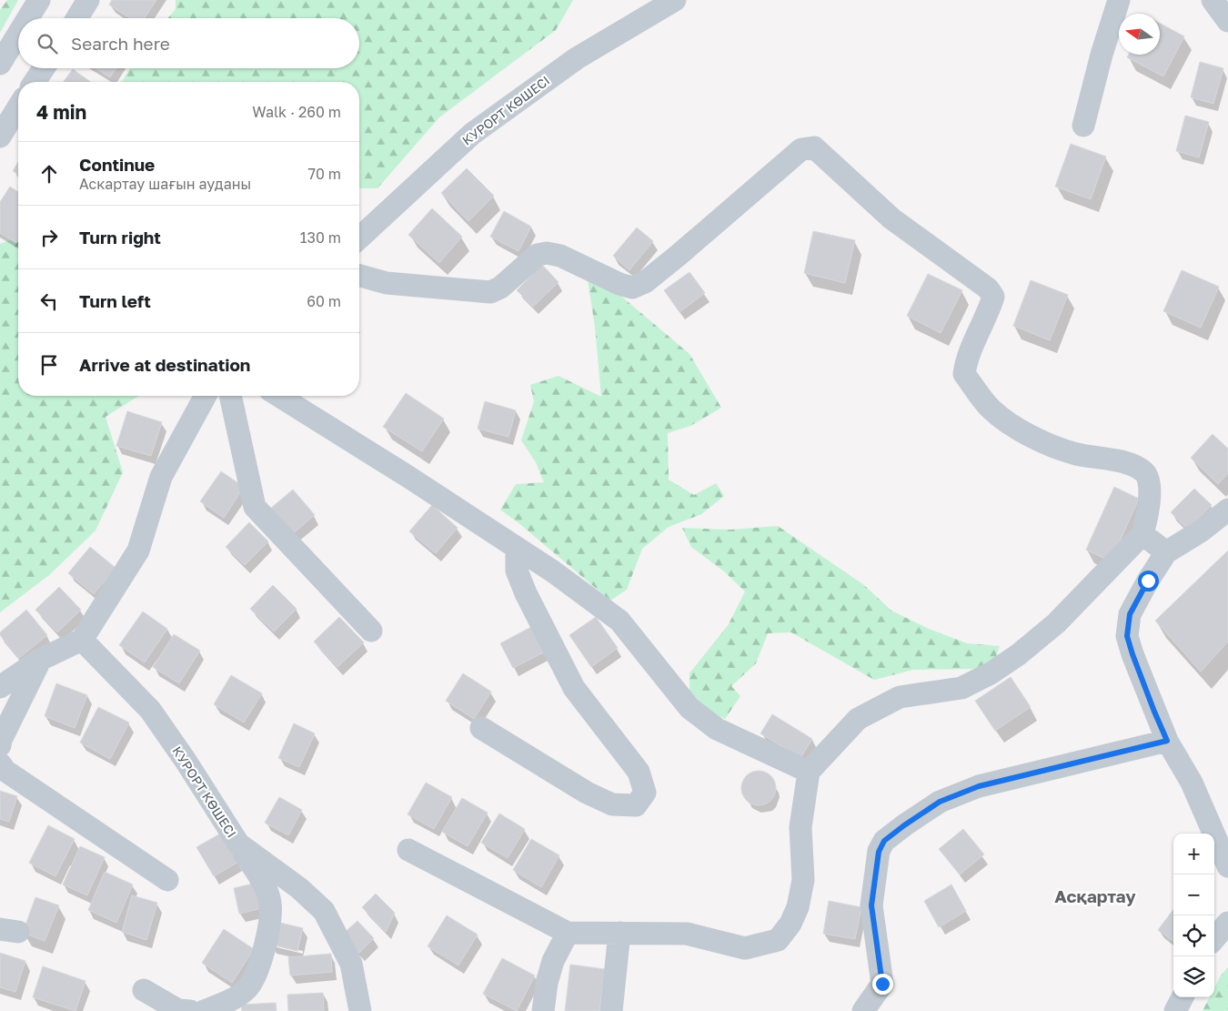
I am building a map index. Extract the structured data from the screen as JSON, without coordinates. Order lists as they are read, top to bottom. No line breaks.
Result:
{"streets":{"street":["КУРОРТ КӨШЕСІ"]},"districts":["Асқартау"],"north":"left","page":{"search":"Search here","heading":["4 min","Walk · 260 m"],"list":[["Continue","Аскартау шағын ауданы","70 m"],["Turn right","130 m"],["Turn left","60 m"],"Arrive at destination"],"map_buttons":["+","−"]}}
